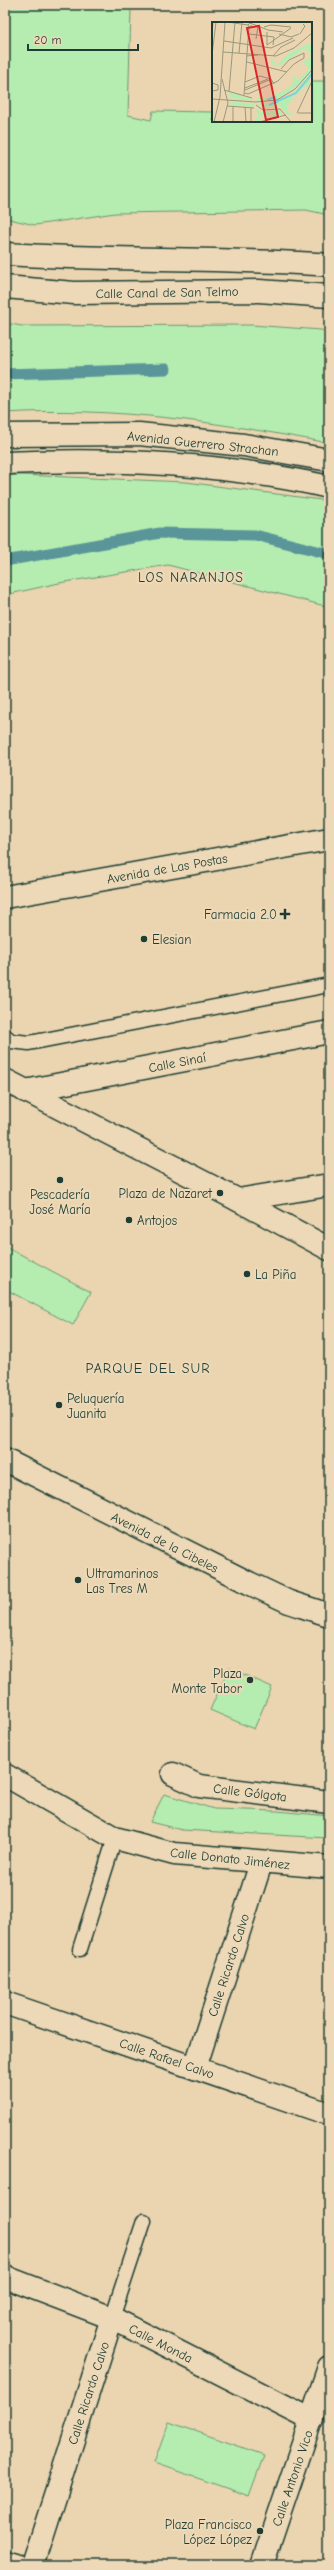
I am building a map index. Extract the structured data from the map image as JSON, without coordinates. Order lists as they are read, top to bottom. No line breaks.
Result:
{"streets":{"street":["Calle Canal de San Telmo","Avenida Guerrero Strachan","Avenida de Las Postas","Calle Sinaí","Avenida de la Cibeles","Calle Gólgota","Calle Donato Jiménez","Calle Ricardo Calvo","Calle Rafael Calvo","Calle Monda","Calle Antonio Vico"]},"crossings":[["Calle Donato Jiménez","Calle Ricardo Calvo"],["Calle Ricardo Calvo","Calle Rafael Calvo"],["Calle Ricardo Calvo","Calle Monda"],["Calle Monda","Calle Antonio Vico"]],"districts":["LOS NARANJOS","PARQUE DEL SUR"],"places":{"health":["Farmacia 2.0"],"other":["Elesian","Pescadería José María","Plaza de Nazaret","Antojos","La Piña","Peluquería Juanita","Ultramarinos Las Tres M","Plaza Monte Tabor","Plaza Francisco López López"]},"scale_bar":"20 m"}
